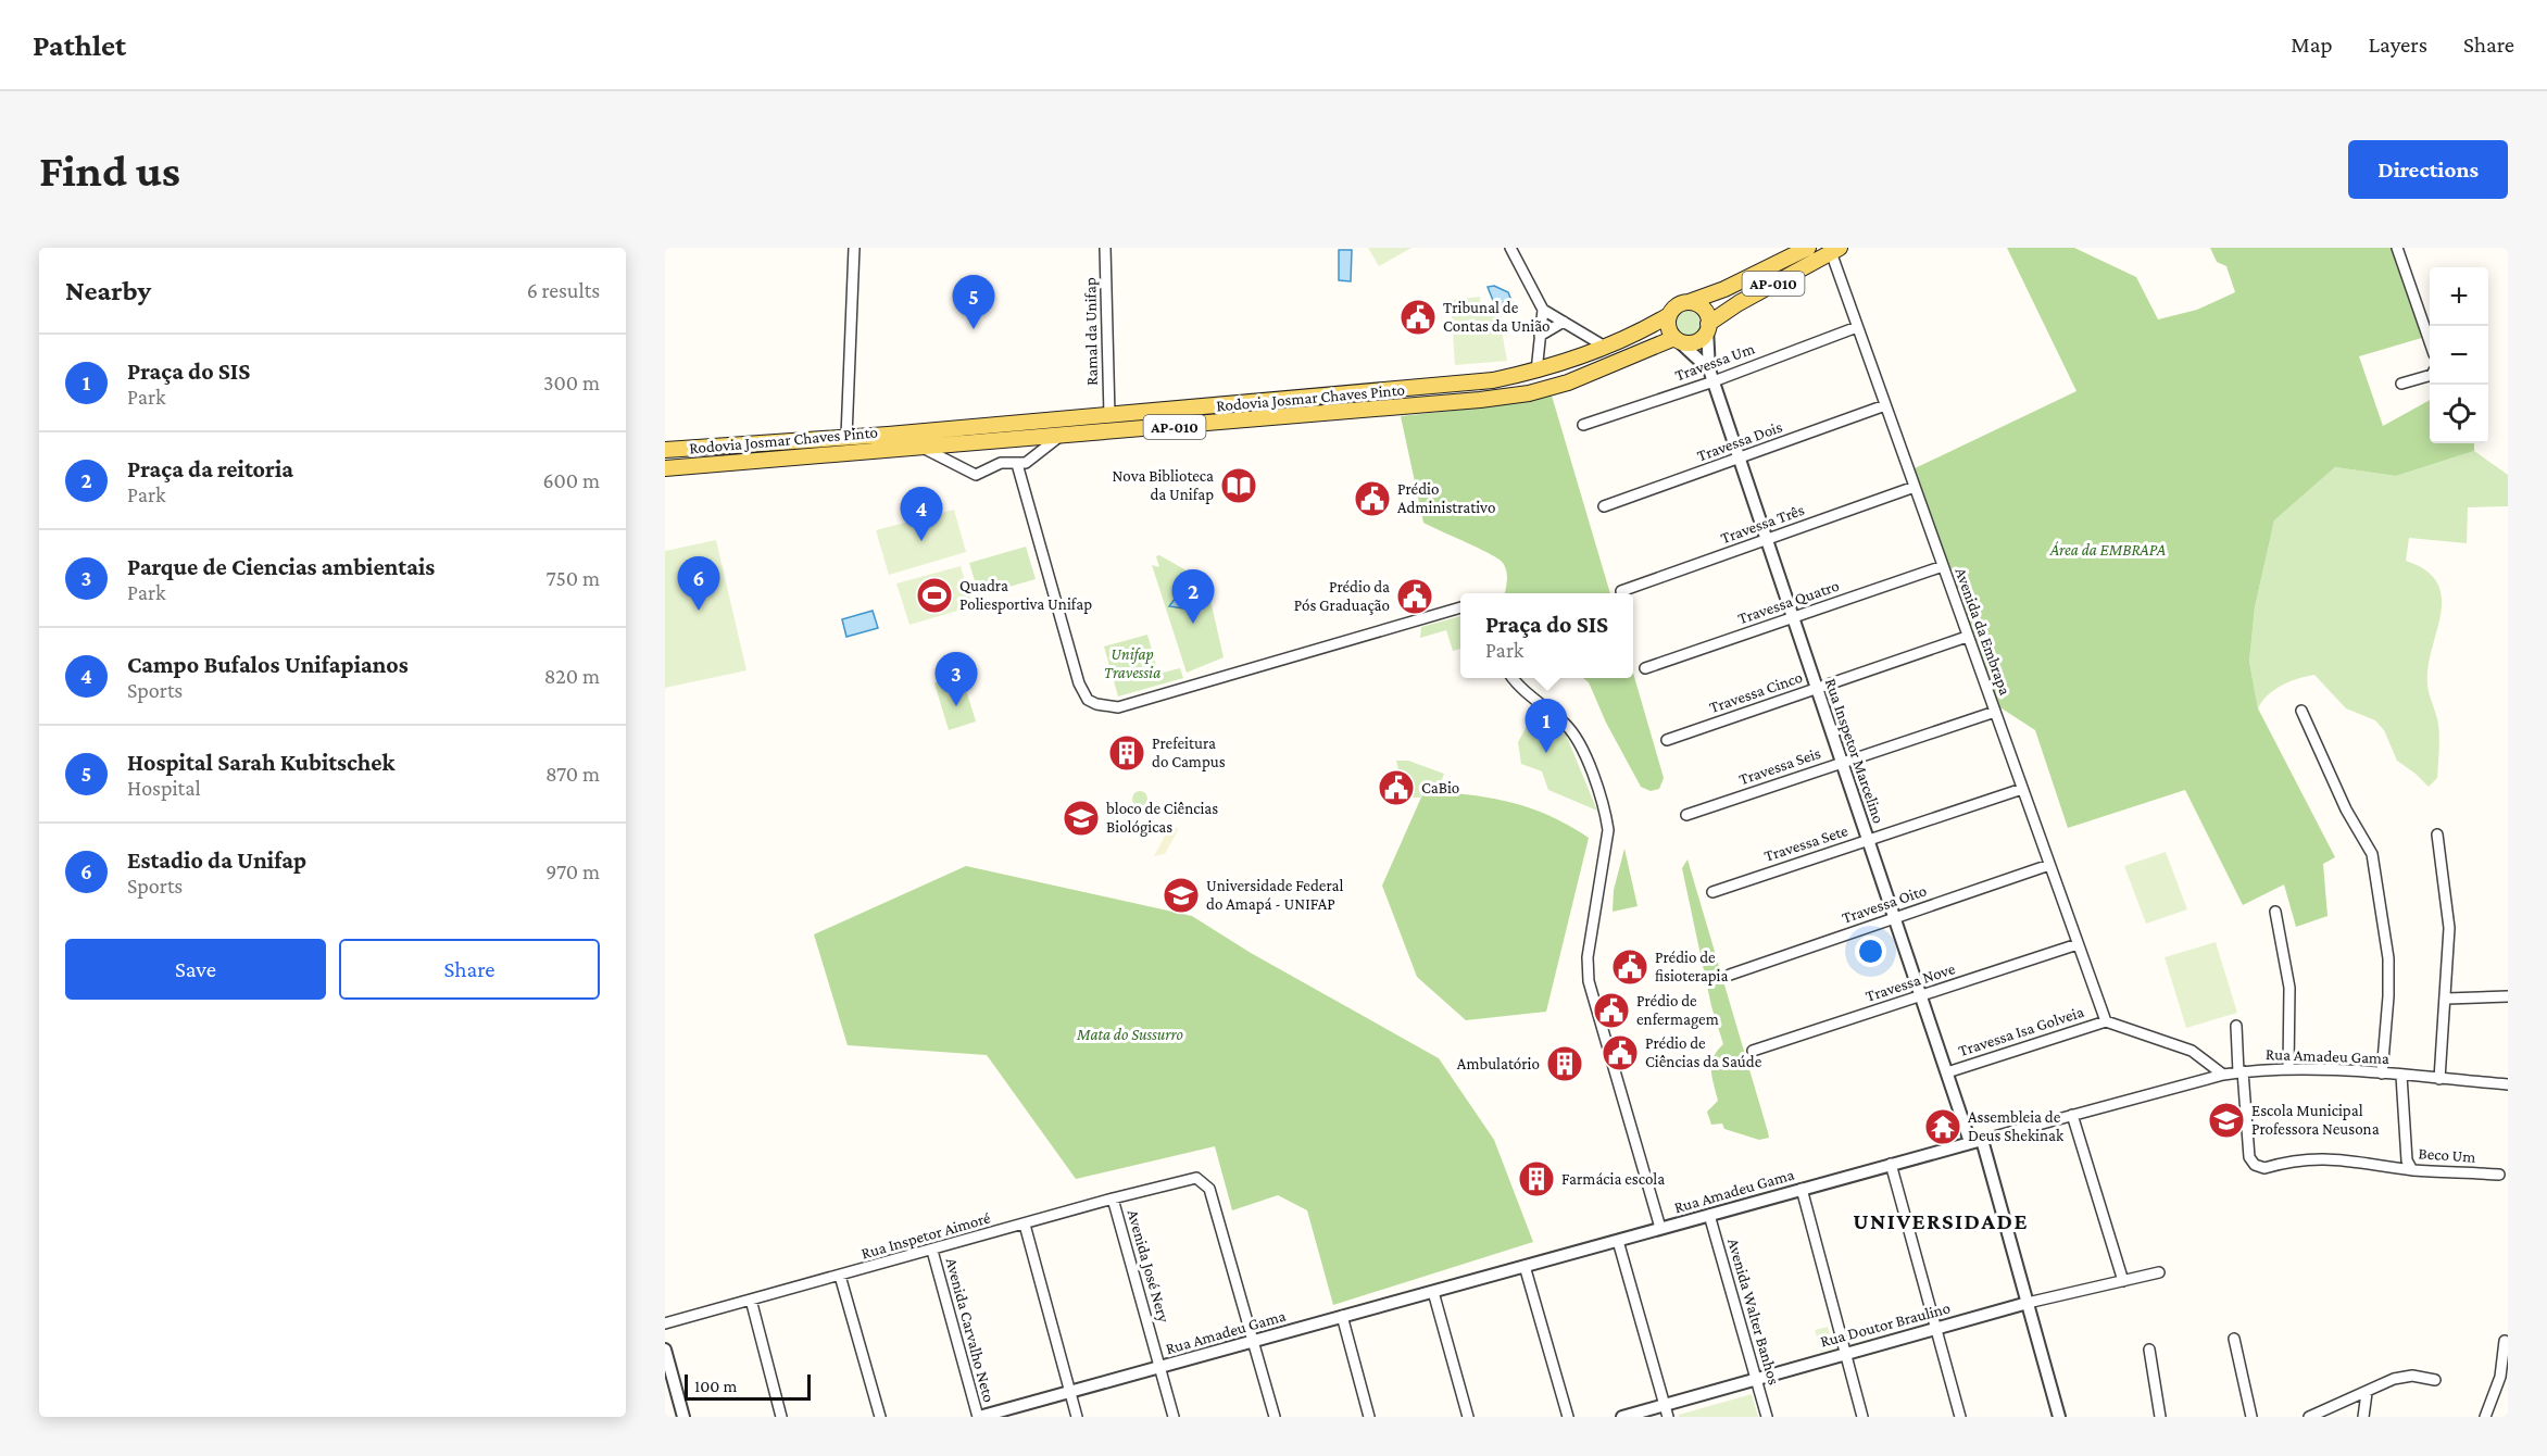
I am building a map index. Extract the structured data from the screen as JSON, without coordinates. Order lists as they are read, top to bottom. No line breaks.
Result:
{"streets":{"main road":["AP-010","Rodovia Josmar Chaves Pinto"],"street":["Ramal da Unifap","Travessa Um","Travessa Dois","Travessa Três","Travessa Quatro","Avenida da Embrapa","Travessa Cinco","Rua Inspetor Marcelino","Travessa Seis","Travessa Sete","Travessa Oito","Travessa Nove","Travessa Isa Golveia","Rua Amadeu Gama","Beco Um","Rua Inspetor Aimoré","Avenida José Nery","Avenida Walter Banhos","Rua Doutor Braulino","Avenida Carvalho Neto"]},"crossings":[["Ramal da Unifap","Rodovia Josmar Chaves Pinto"],["Travessa Um","Avenida da Embrapa"],["Travessa Um","Rua Inspetor Marcelino"],["Rodovia Josmar Chaves Pinto","Avenida da Embrapa"],["Rodovia Josmar Chaves Pinto","Rua Inspetor Marcelino"],["Travessa Dois","Avenida da Embrapa"],["Travessa Dois","Rua Inspetor Marcelino"],["Travessa Três","Avenida da Embrapa"],["Travessa Três","Rua Inspetor Marcelino"],["Travessa Quatro","Avenida da Embrapa"],["Travessa Quatro","Rua Inspetor Marcelino"],["Avenida da Embrapa","Travessa Cinco"],["Avenida da Embrapa","Travessa Seis"],["Avenida da Embrapa","Travessa Sete"],["Avenida da Embrapa","Travessa Oito"],["Avenida da Embrapa","Travessa Nove"],["Avenida da Embrapa","Travessa Isa Golveia"],["Travessa Cinco","Rua Inspetor Marcelino"],["Rua Inspetor Marcelino","Travessa Seis"],["Rua Inspetor Marcelino","Travessa Sete"],["Rua Inspetor Marcelino","Travessa Oito"],["Rua Inspetor Marcelino","Travessa Nove"],["Rua Inspetor Marcelino","Travessa Isa Golveia"],["Rua Inspetor Marcelino","Rua Amadeu Gama"],["Rua Inspetor Marcelino","Rua Doutor Braulino"],["Rua Amadeu Gama","Beco Um"],["Rua Amadeu Gama","Rua Inspetor Aimoré"],["Rua Amadeu Gama","Avenida José Nery"],["Rua Amadeu Gama","Avenida Walter Banhos"],["Rua Amadeu Gama","Avenida Carvalho Neto"],["Rua Inspetor Aimoré","Avenida José Nery"],["Rua Inspetor Aimoré","Avenida Carvalho Neto"],["Avenida Walter Banhos","Rua Doutor Braulino"]],"districts":["UNIVERSIDADE"],"parks":["Área da EMBRAPA","Unifap Travessia","Mata do Sussurro"],"places":{"public building":["Tribunal de Contas da União","Prédio Administrativo","Prédio da Pós Graduação","CaBio","Prédio de fisioterapia","Prédio de enfermagem","Prédio de Ciências da Saúde"],"library":["Nova Biblioteca da Unifap"],"sports":["Quadra Poliesportiva Unifap"],"building":["Prefeitura do Campus","Ambulatório","Farmácia escola"],"school or university":["bloco de Ciências Biológicas","Universidade Federal do Amapá - UNIFAP","Escola Municipal Professora Neusona"],"temple":["Assembleia de Deus Shekinak"]},"scale_bar":"100 m","page":{"header":"Pathlet","nav":["Map","Layers","Share"],"buttons":["Directions",["Save","Share"]],"title":"Find us","heading":["Nearby","6 results"],"map_buttons":["+","−"],"pins":["5","4","6","2","3","1"],"list":[{"mark":"1","name":"Praça do SIS","note":"Park","value":"300 m"},{"mark":"2","name":"Praça da reitoria","note":"Park","value":"600 m"},{"mark":"3","name":"Parque de Ciencias ambientais","note":"Park","value":"750 m"},{"mark":"4","name":"Campo Bufalos Unifapianos","note":"Sports","value":"820 m"},{"mark":"5","name":"Hospital Sarah Kubitschek","note":"Hospital","value":"870 m"},{"mark":"6","name":"Estadio da Unifap","note":"Sports","value":"970 m"}],"popup":["Praça do SIS","Park"],"scale":"100 m"}}
